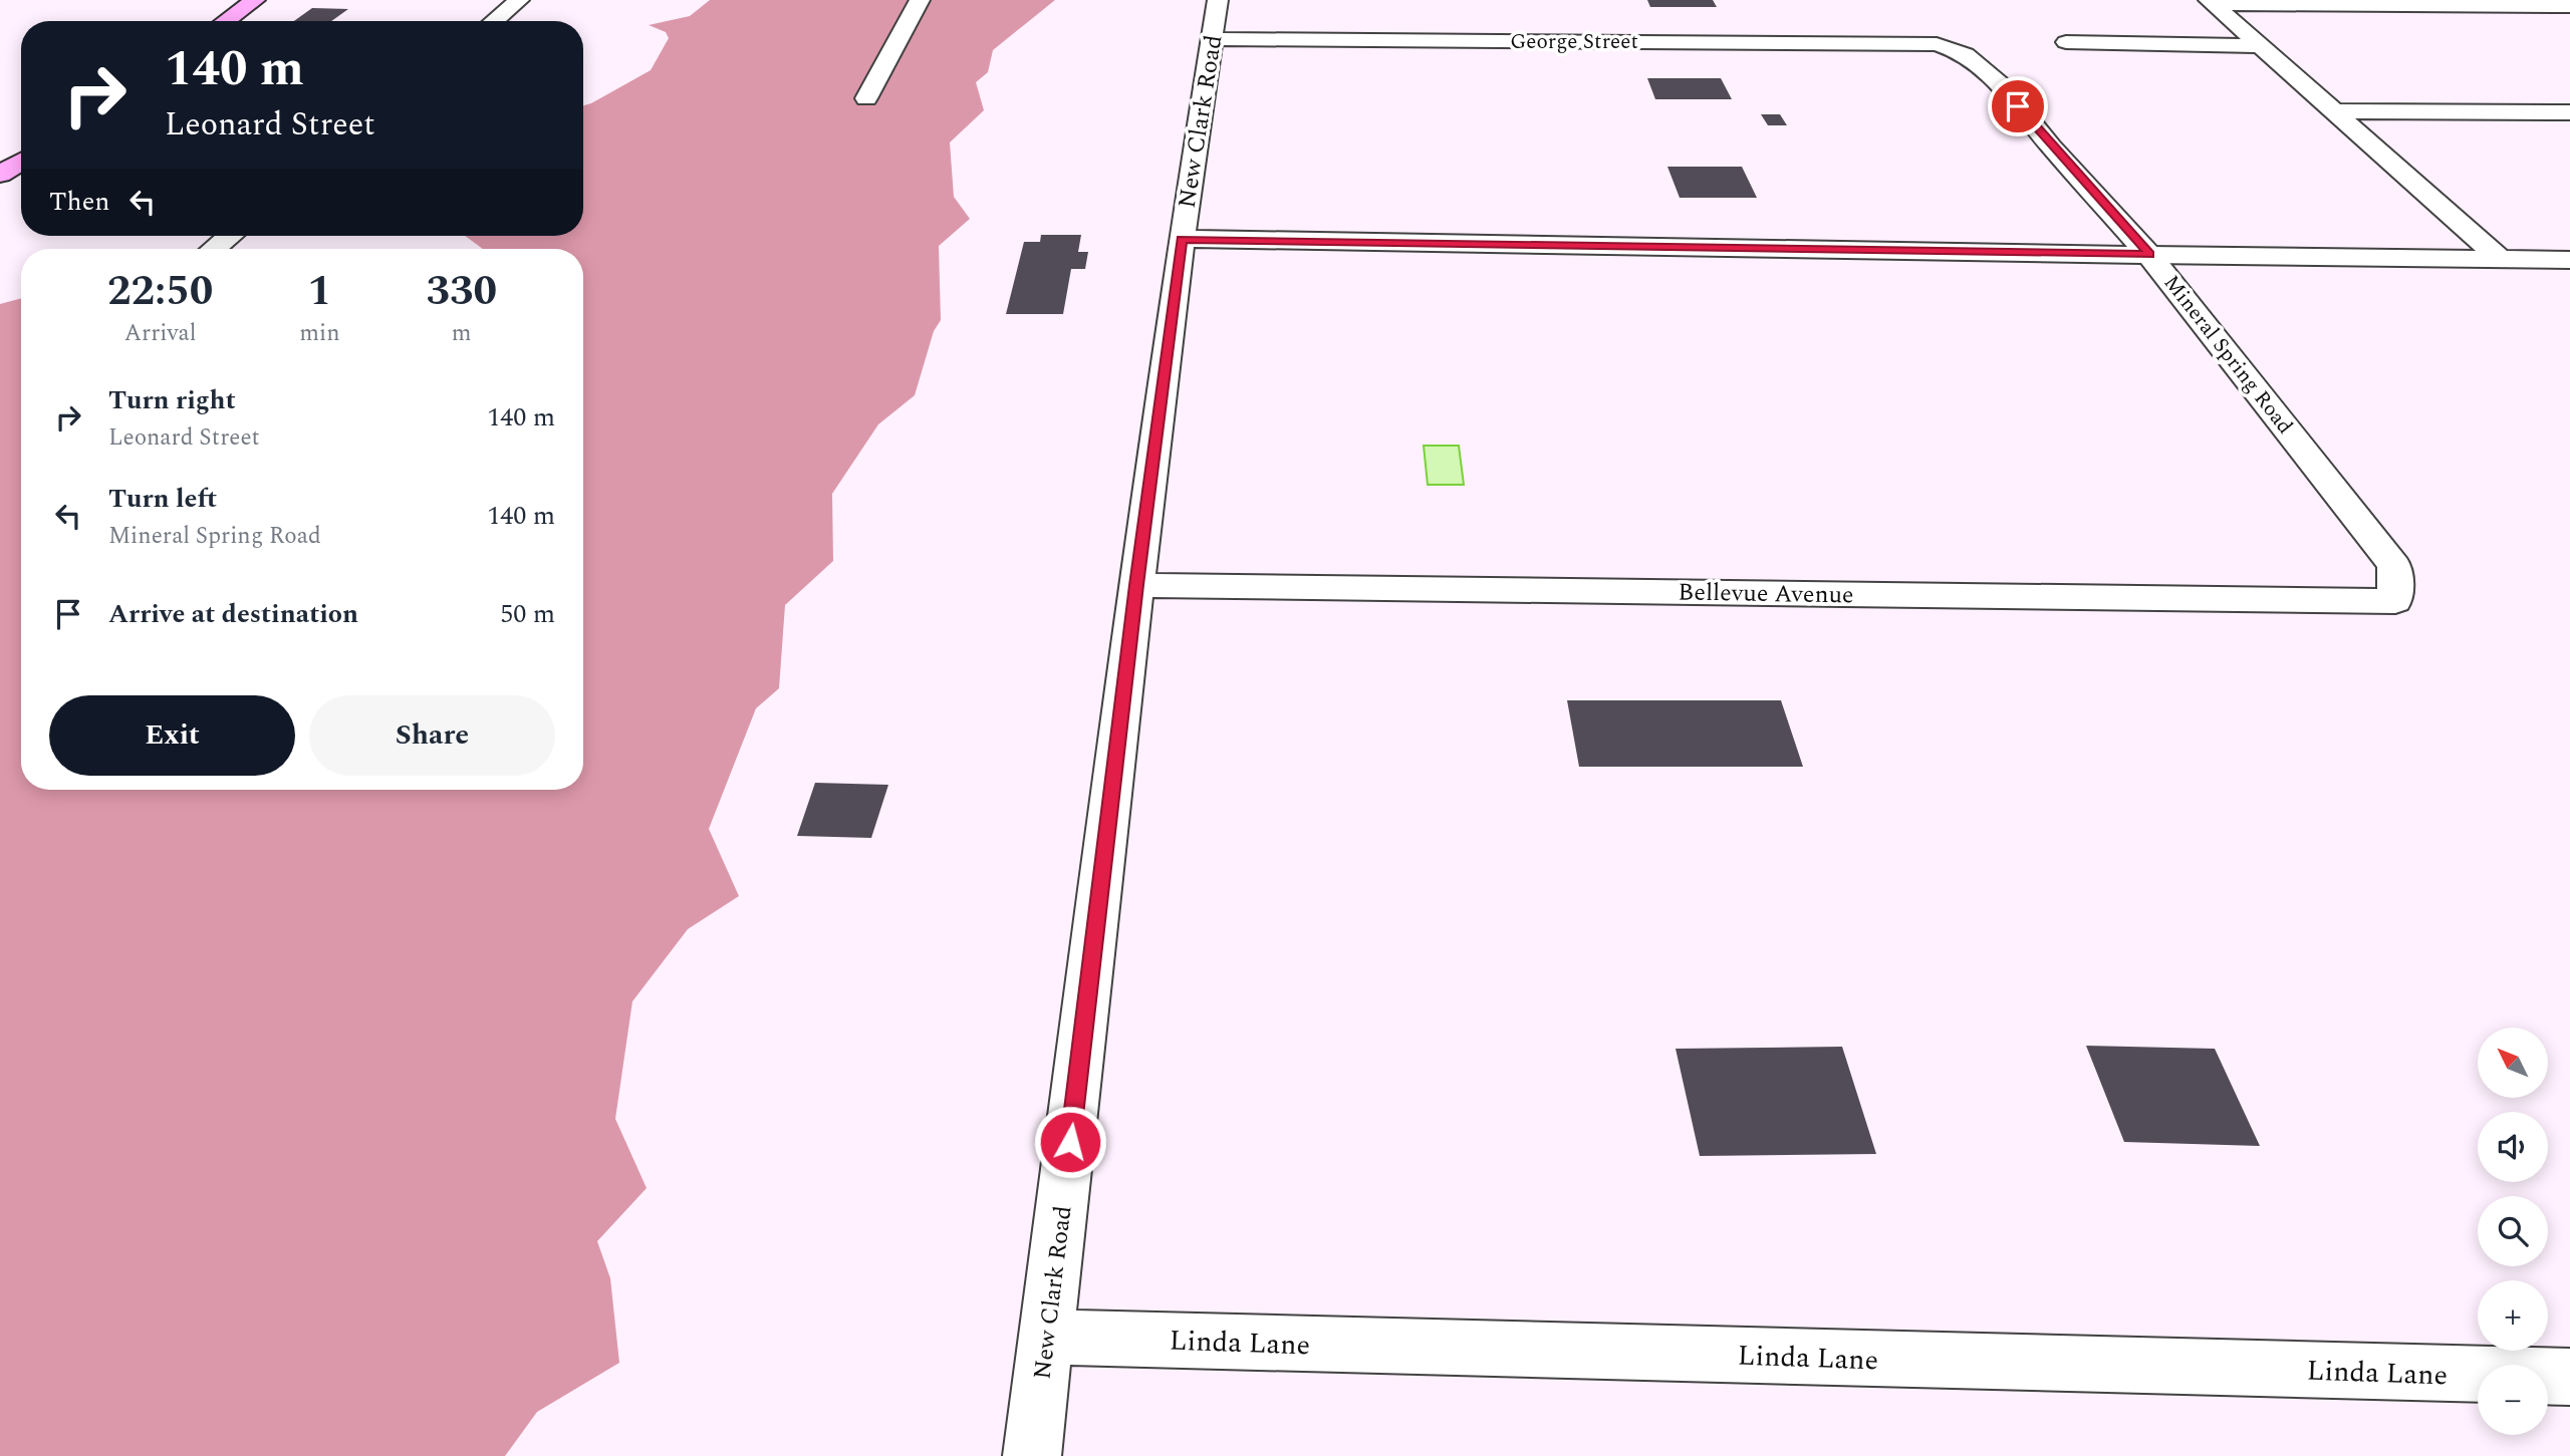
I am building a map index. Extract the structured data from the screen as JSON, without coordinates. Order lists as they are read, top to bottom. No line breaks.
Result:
{"streets":{"street":["George Street","New Clark Road","Mineral Spring Road","Bellevue Avenue","Linda Lane"]},"crossings":[["George Street","New Clark Road"],["George Street","Mineral Spring Road"],["New Clark Road","Bellevue Avenue"],["New Clark Road","Linda Lane"],["Mineral Spring Road","Bellevue Avenue"]],"north":"top left","page":{"turn":["140 m","Leonard Street"],"then":"Then","eta":["22:50","Arrival","1","min","330","m"],"list":[{"name":"Turn right","note":"Leonard Street","value":"140 m"},{"name":"Turn left","note":"Mineral Spring Road","value":"140 m"},{"name":"Arrive at destination","value":"50 m"}],"buttons":["Exit","Share"],"map_buttons":["+","−"]}}
